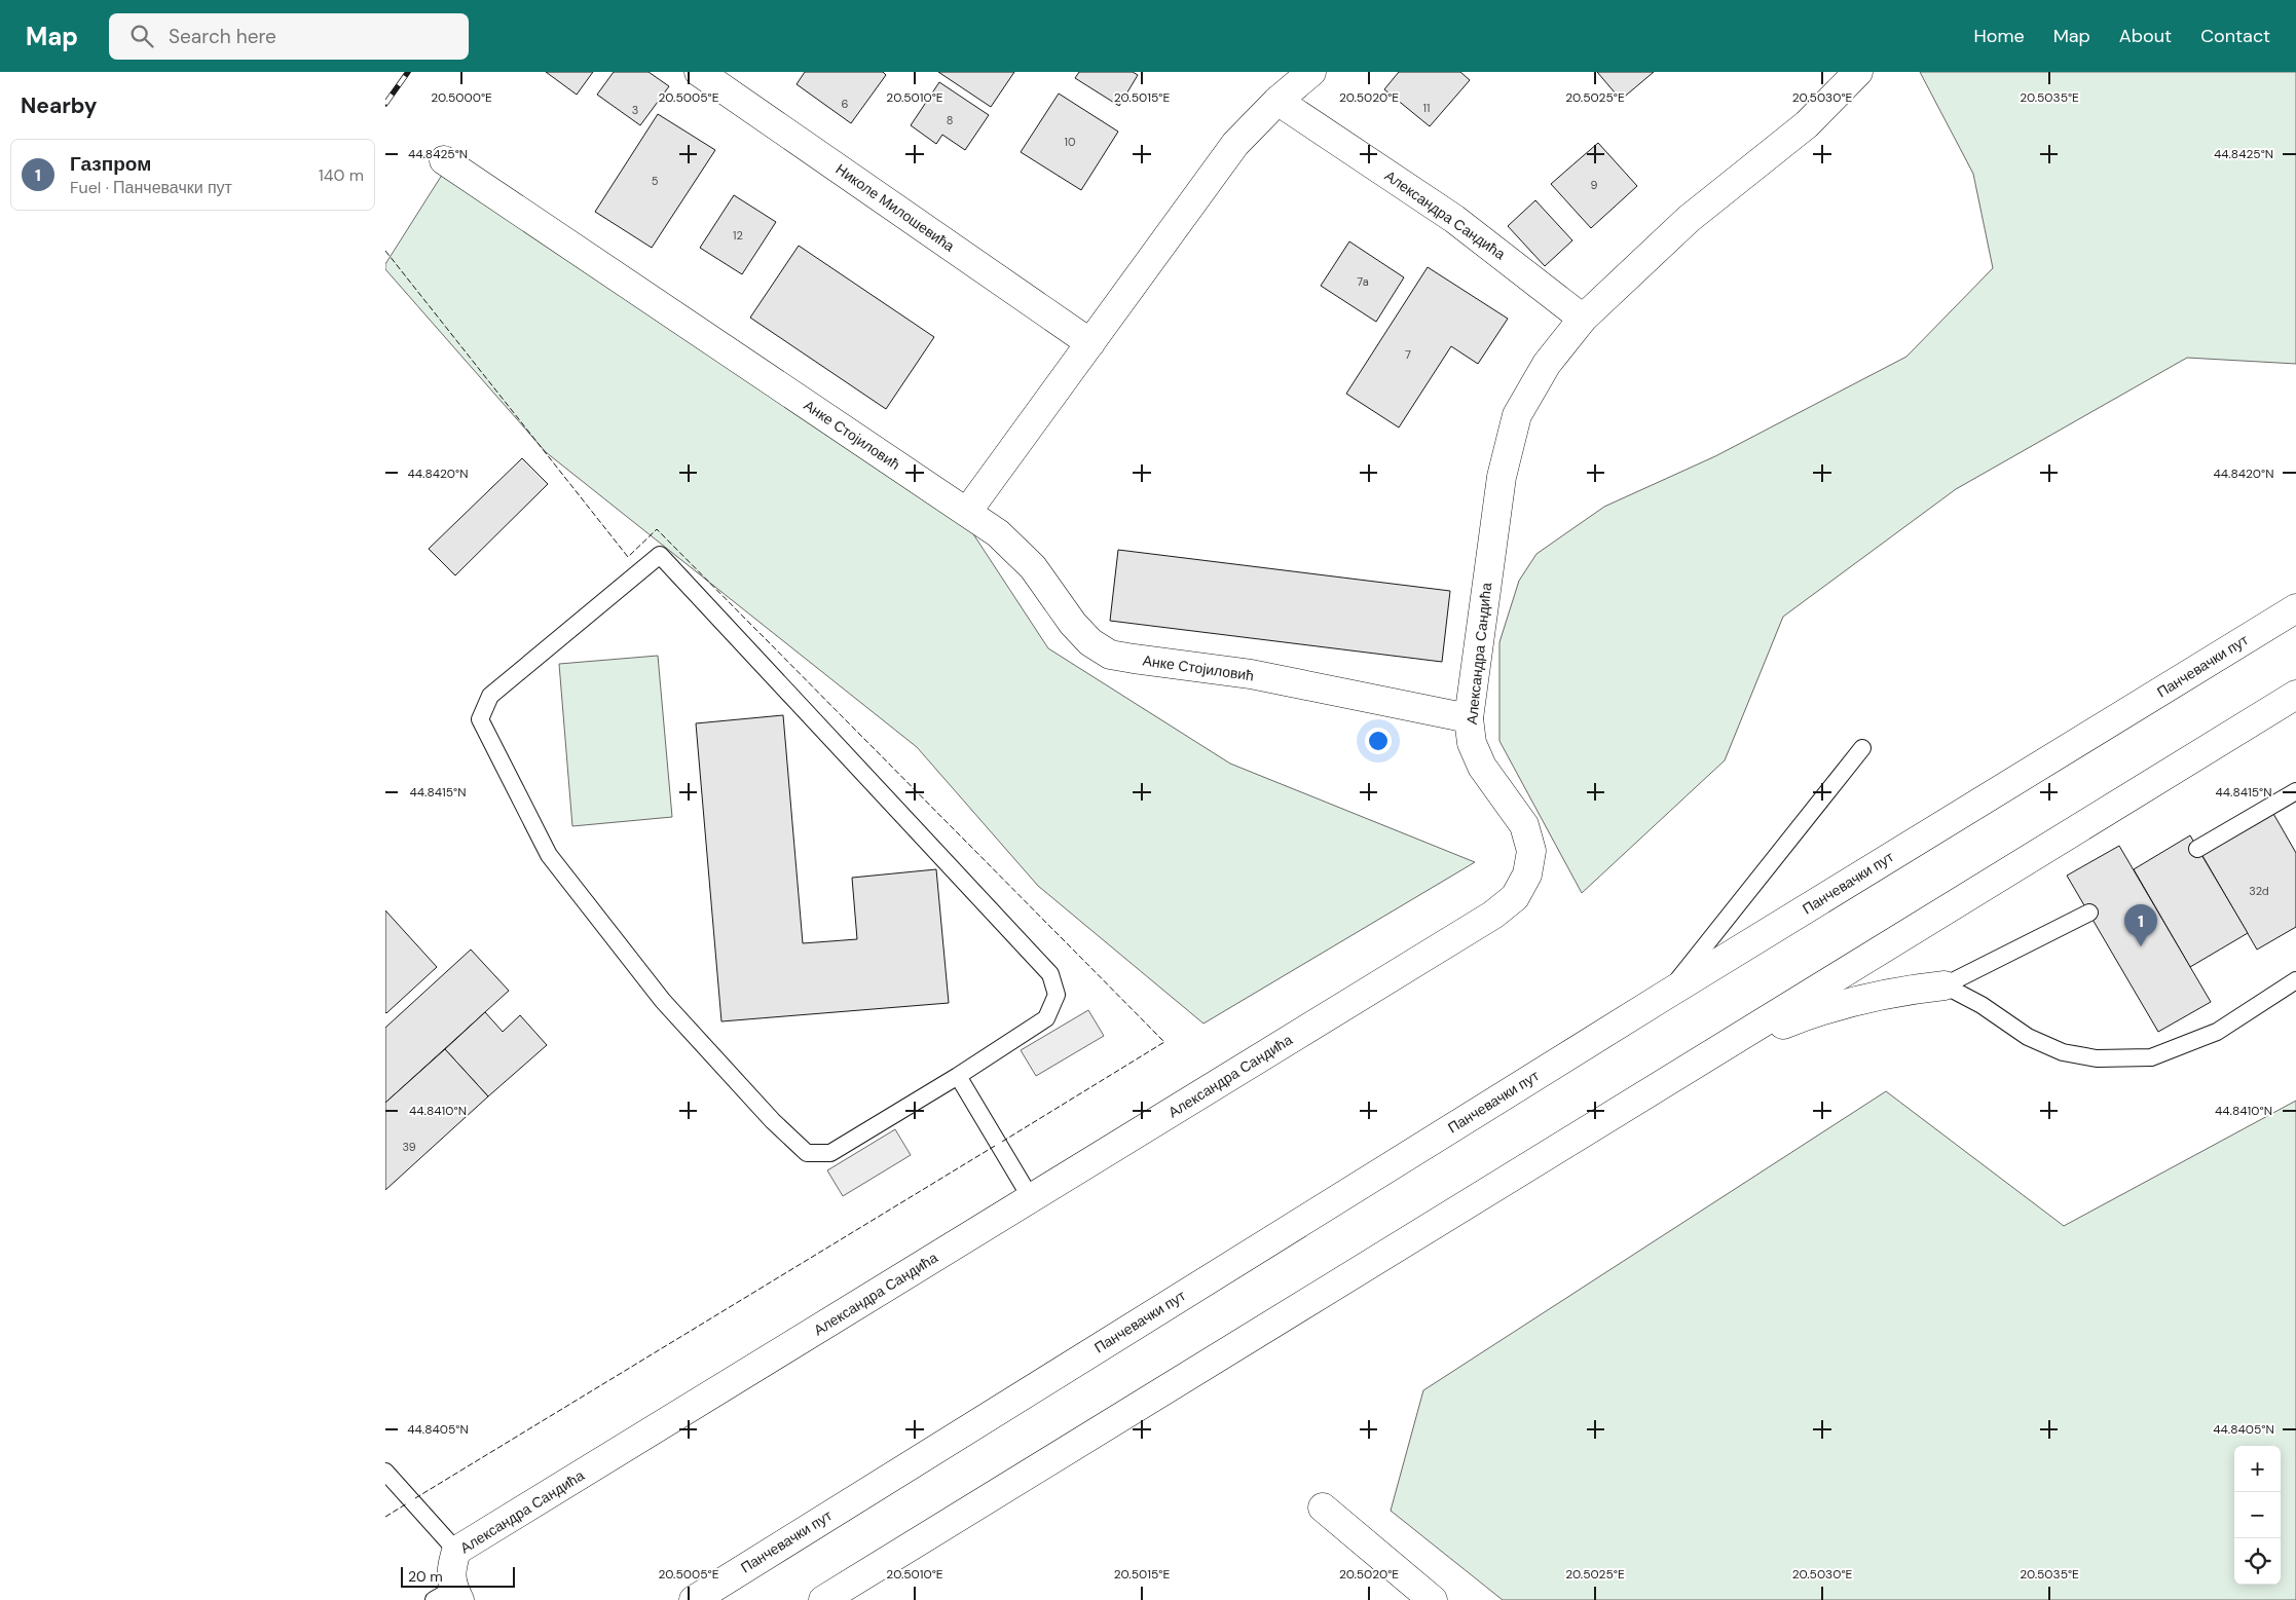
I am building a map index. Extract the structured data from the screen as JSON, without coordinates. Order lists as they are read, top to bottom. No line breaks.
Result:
{"streets":{"street":["Николе Милошевића","Александра Сандића","Анке Стојиловић","Панчевачки пут"]},"crossings":[["Александра Сандића","Анке Стојиловић"]],"house_numbers":["6","11","3","8","10","5","9","12","7a","7","32d","39"],"scale_bar":"20 m","page":{"header":"Map","search":"Search here","nav":["Home","Map","About","Contact"],"heading":"Nearby","list":[{"mark":"1","name":"Газпром","note":"Fuel · Панчевачки пут","value":"140 m"}],"pins":"1","map_buttons":["+","−"],"scale":"20 m"},"coordinates":["20.5000°E","20.5005°E","20.5010°E","20.5015°E","20.5020°E","20.5025°E","20.5030°E","20.5035°E","44.8425°N","44.8420°N","44.8415°N","44.8410°N","44.8405°N"]}
